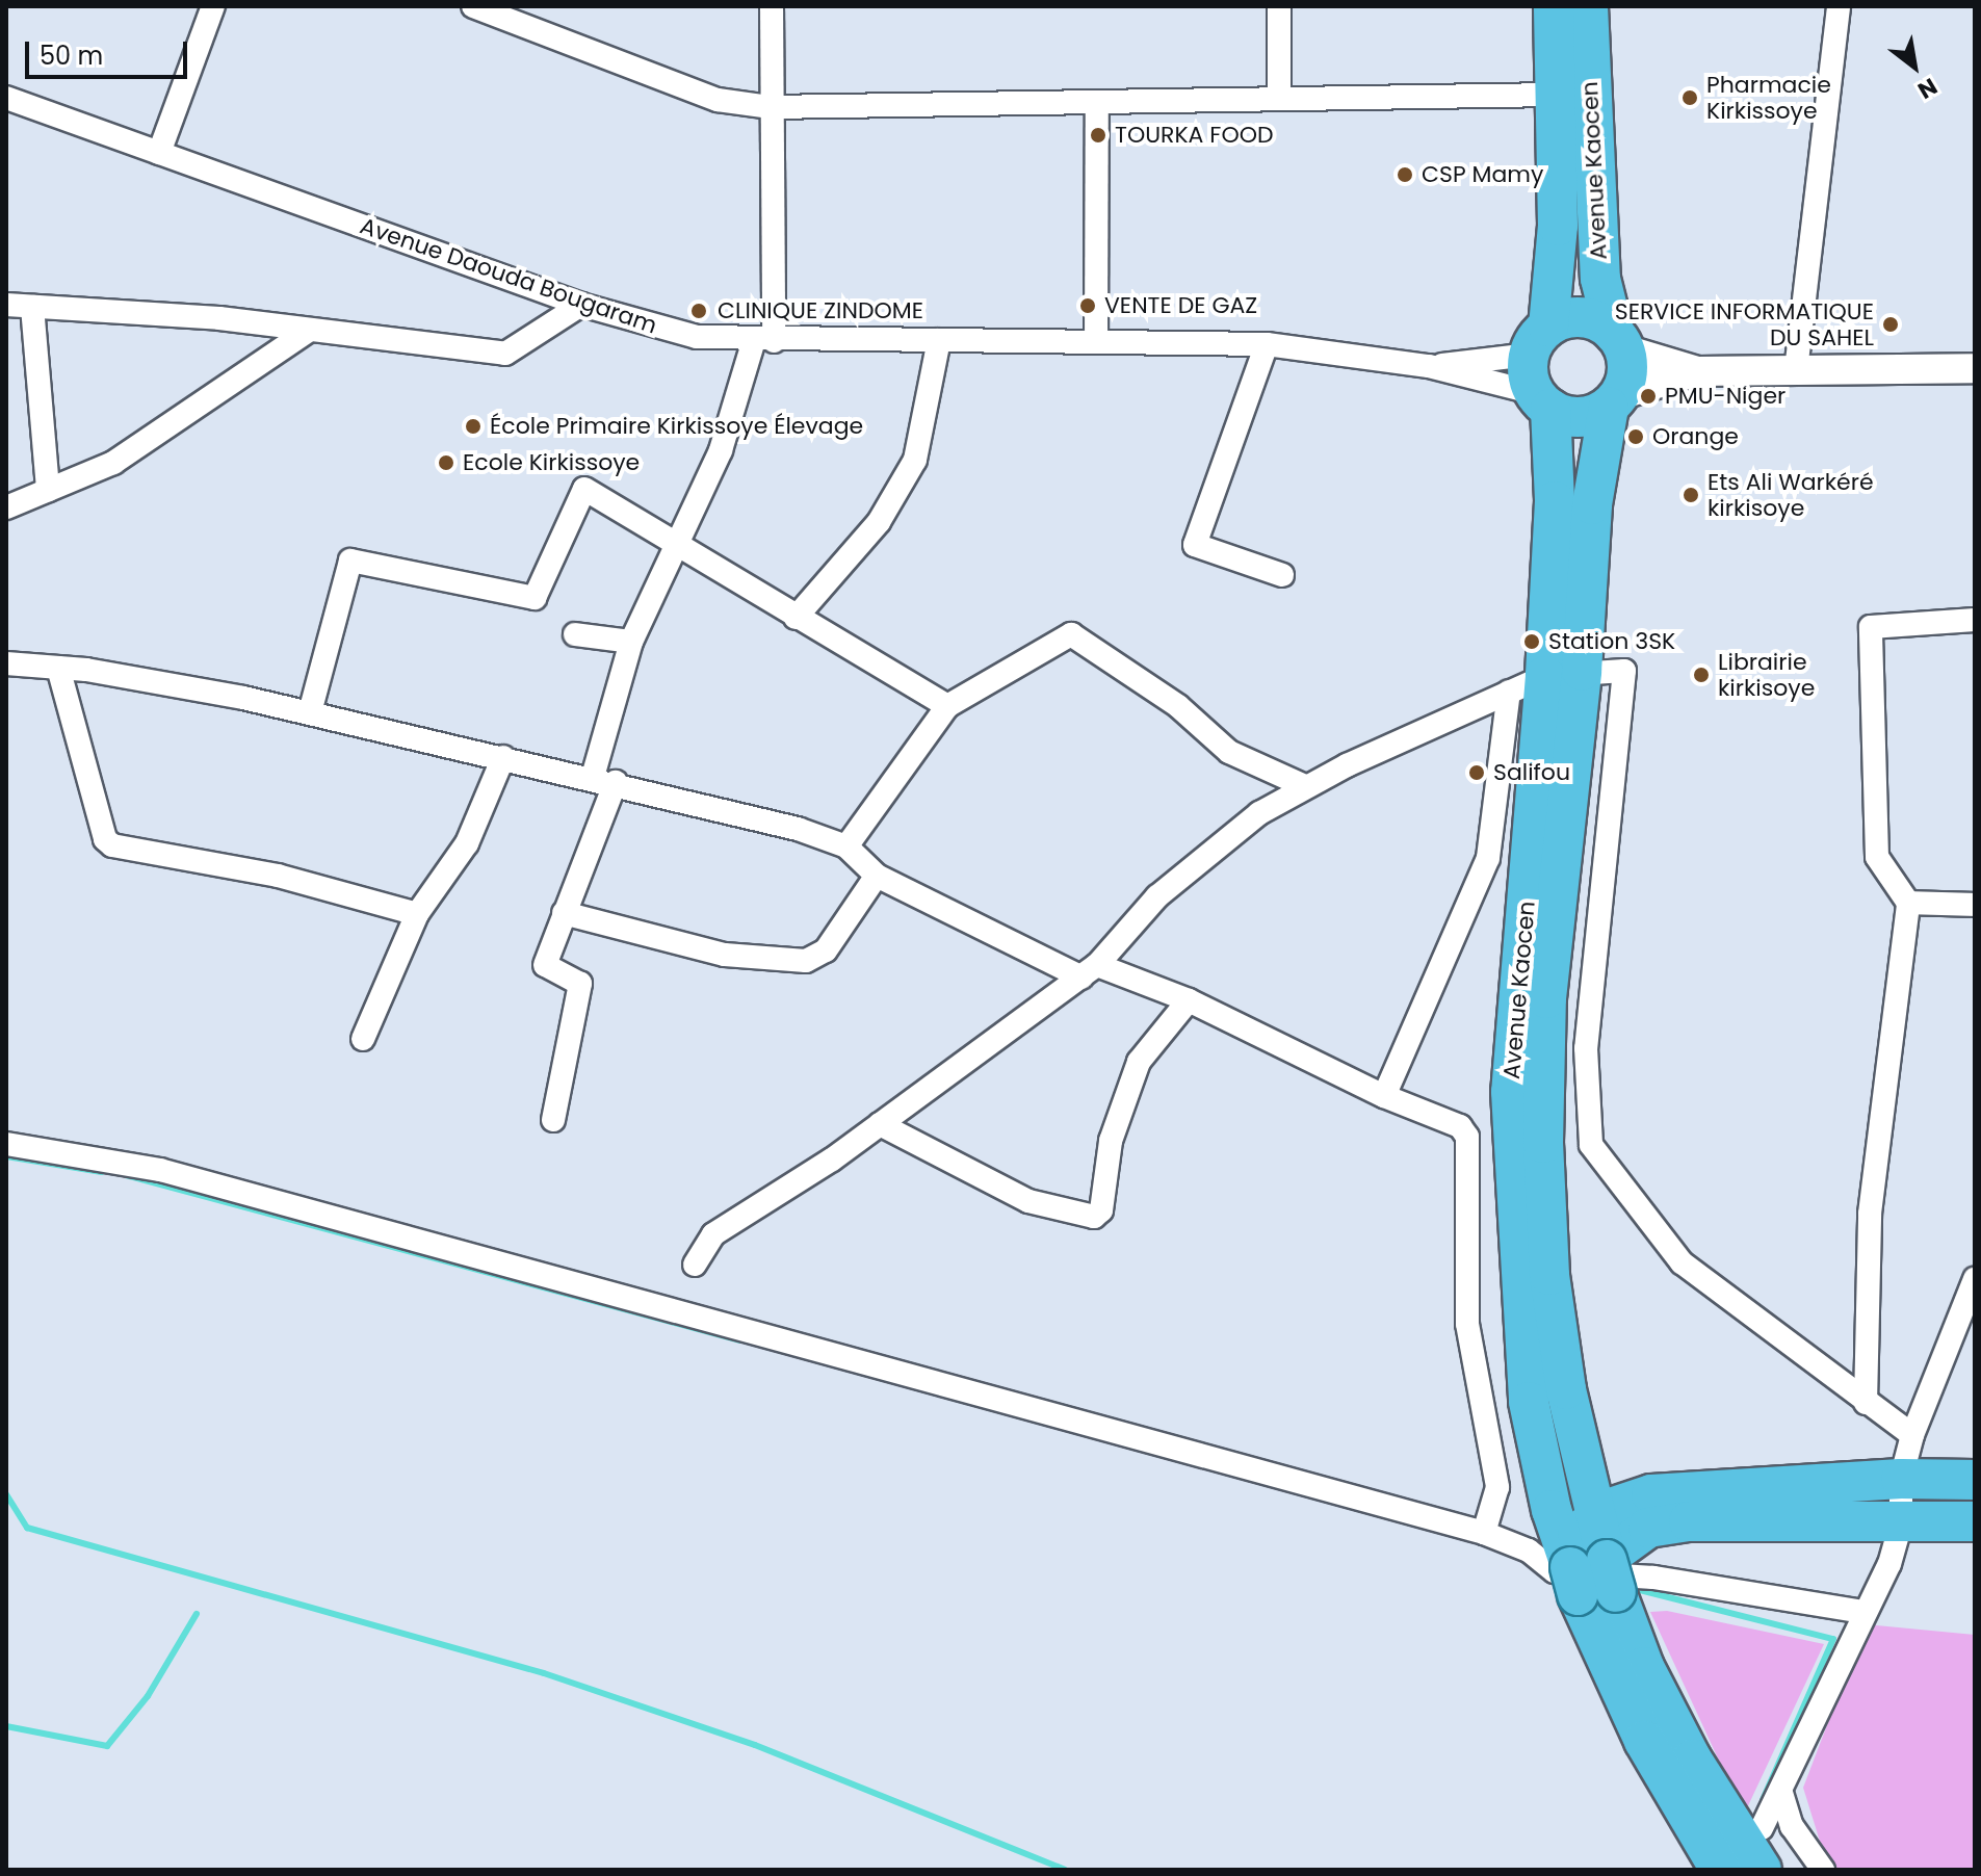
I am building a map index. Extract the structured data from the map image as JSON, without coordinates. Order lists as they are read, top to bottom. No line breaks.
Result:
{"streets":{"highway":["Avenue Kaocen"],"street":["Avenue Daouda Bougaram"]},"crossings":[["Avenue Kaocen","Avenue Daouda Bougaram"]],"places":["Pharmacie Kirkissoye","TOURKA FOOD","CSP Mamy","VENTE DE GAZ","CLINIQUE ZINDOME","SERVICE INFORMATIQUE DU SAHEL","PMU-Niger","École Primaire Kirkissoye Élevage","Orange","Ecole Kirkissoye","Ets Ali Warkéré kirkisoye","Station 3SK","Librairie kirkisoye","Salifou"],"scale_bar":"50 m","north":"bottom right"}
